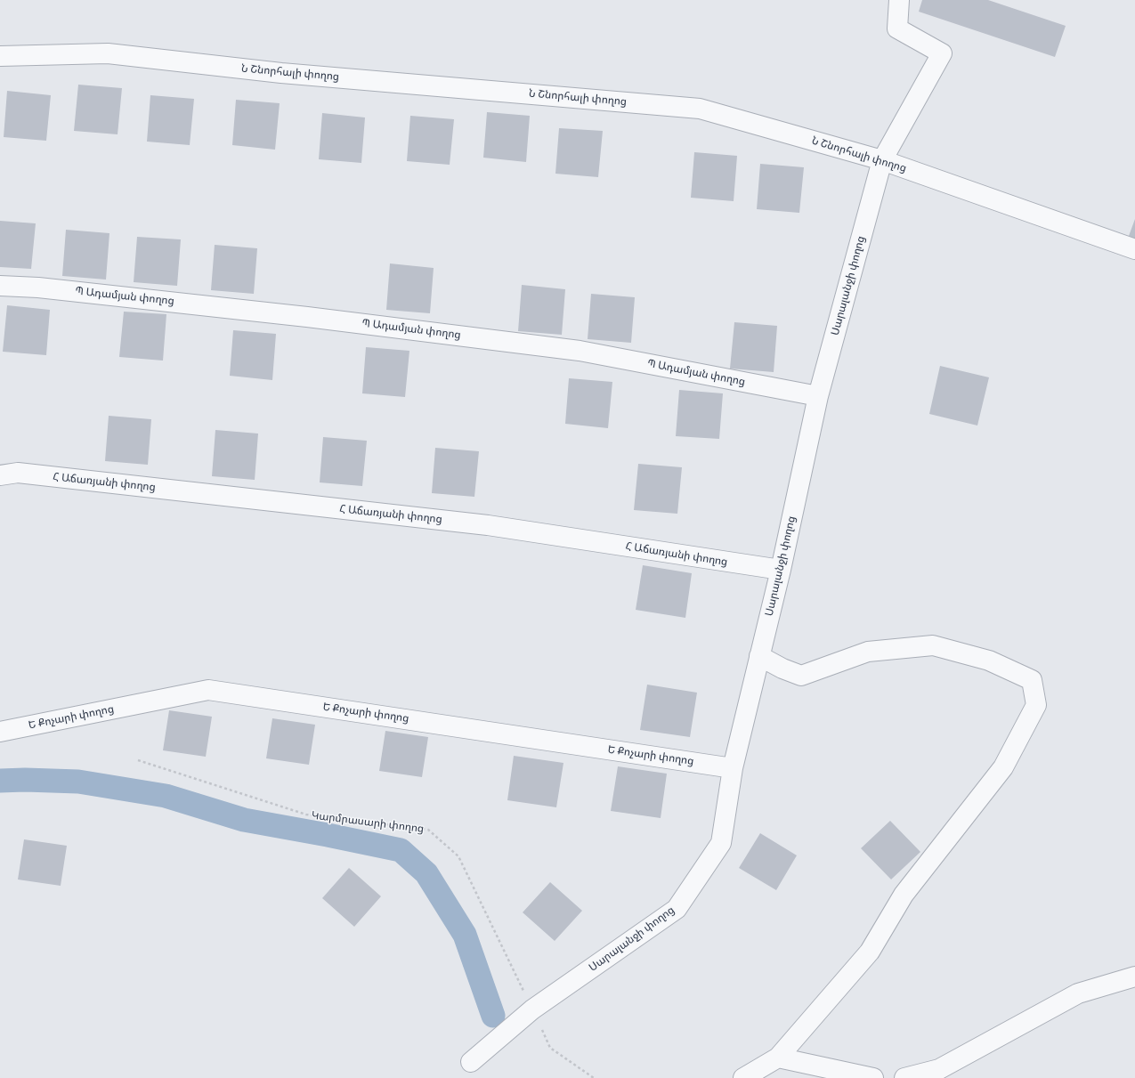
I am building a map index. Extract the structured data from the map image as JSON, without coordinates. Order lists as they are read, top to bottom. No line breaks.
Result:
{"streets":{"street":["Ն Շնորհալի փողոց","Սարալանջի փողոց","Պ Ադամյան փողոց","Հ Աճառյանի փողոց","Ե Քոչարի փողոց"],"path":["Կարմրասարի փողոց"]},"crossings":[["Ն Շնորհալի փողոց","Սարալանջի փողոց"],["Սարալանջի փողոց","Պ Ադամյան փողոց"],["Սարալանջի փողոց","Հ Աճառյանի փողոց"],["Սարալանջի փողոց","Ե Քոչարի փողոց"],["Սարալանջի փողոց","Կարմրասարի փողոց"]]}
